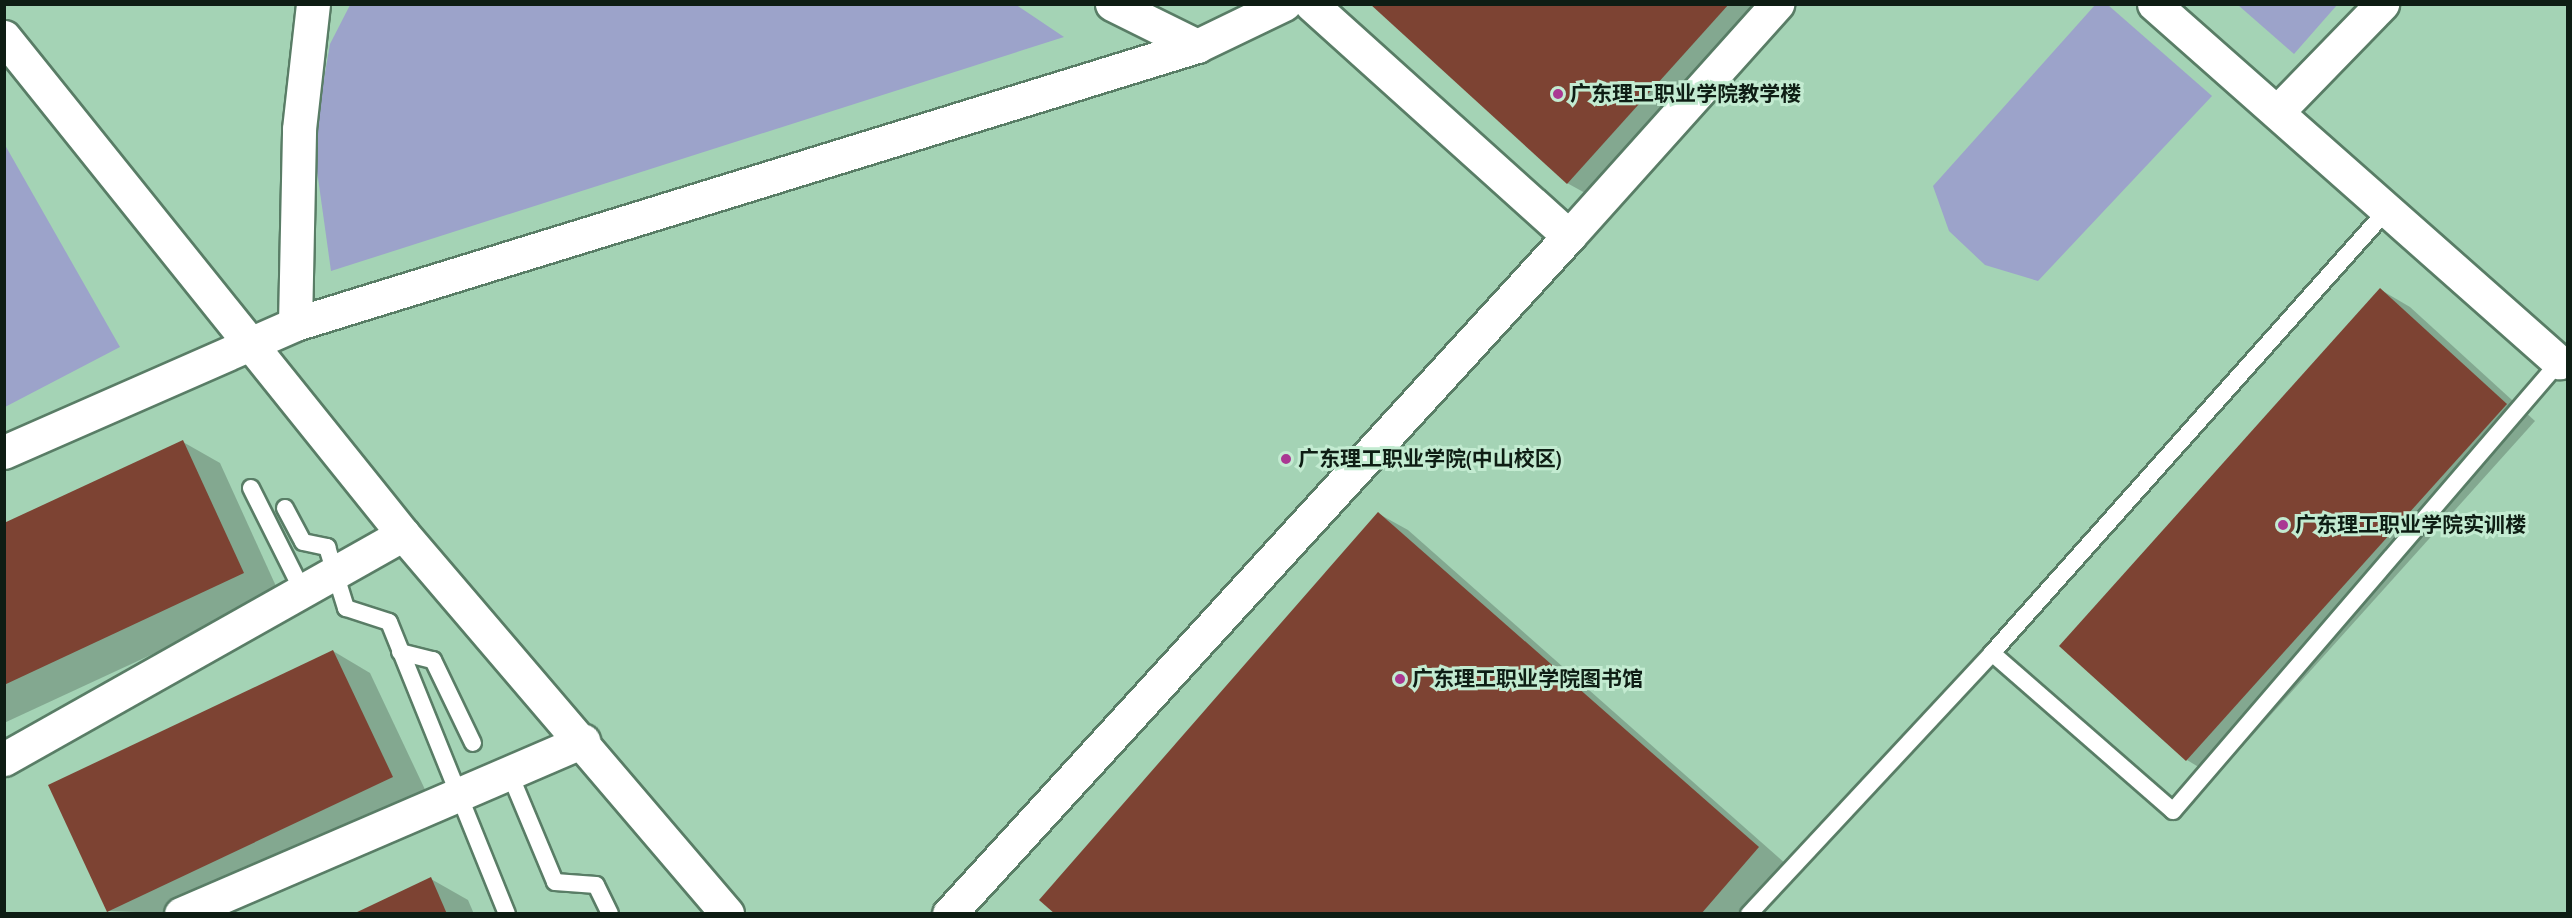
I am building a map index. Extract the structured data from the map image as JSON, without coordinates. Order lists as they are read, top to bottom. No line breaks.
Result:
{"places":["广东理工职业学院教学楼","广东理工职业学院(中山校区)","广东理工职业学院实训楼","广东理工职业学院图书馆"]}
